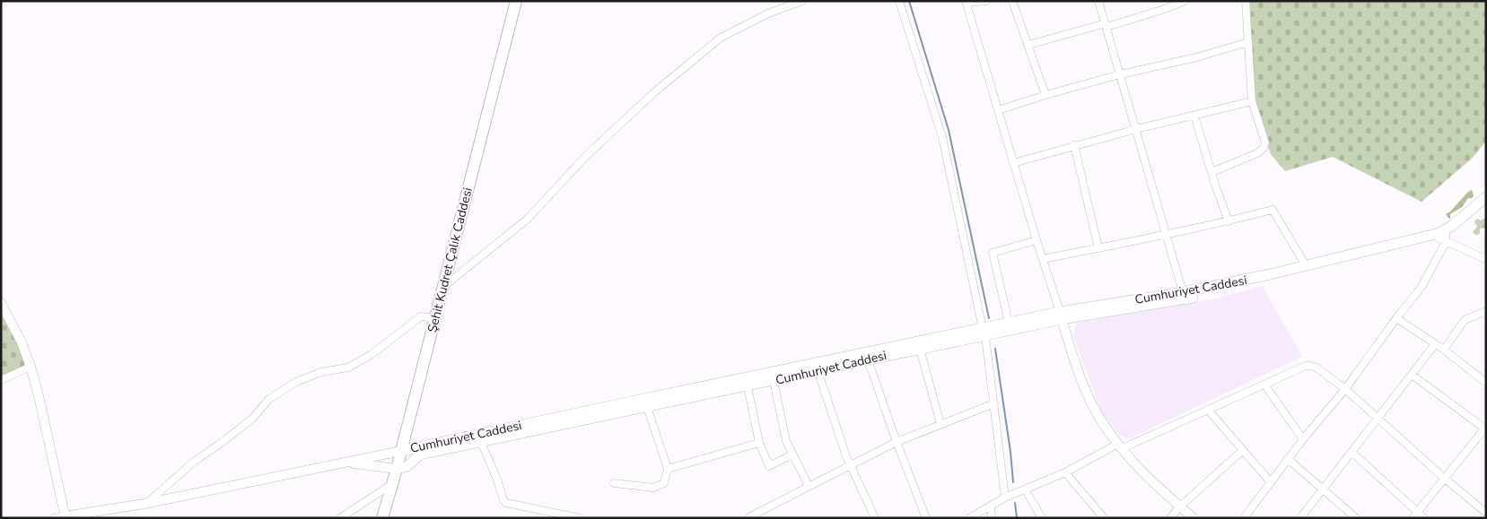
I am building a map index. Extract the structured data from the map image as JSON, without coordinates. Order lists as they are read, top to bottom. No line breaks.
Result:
{"streets":{"main road":["Şehit Kudret Çalık Caddesi","Cumhuriyet Caddesi"]},"crossings":[["Şehit Kudret Çalık Caddesi","Cumhuriyet Caddesi"]]}
